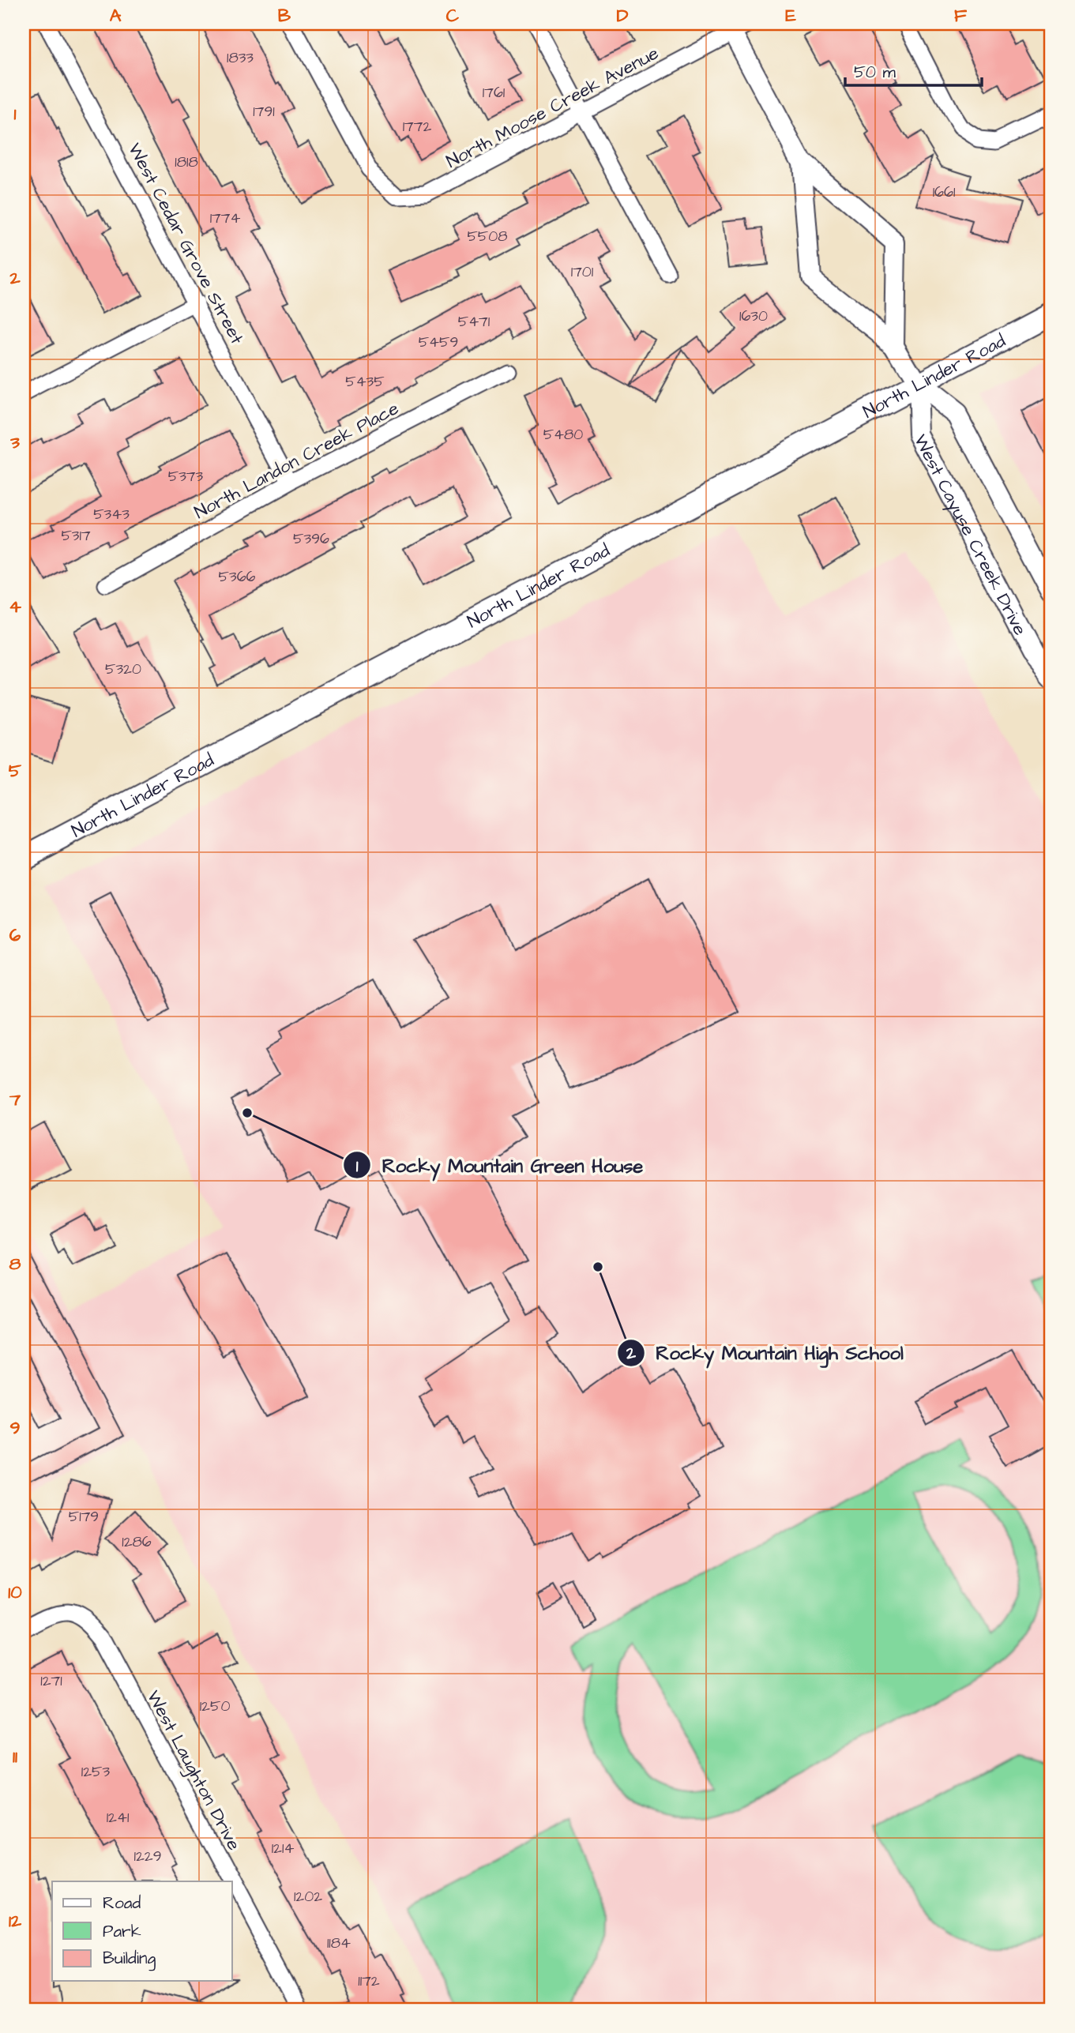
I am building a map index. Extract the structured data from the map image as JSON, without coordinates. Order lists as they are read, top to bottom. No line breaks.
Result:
{"streets":{"main road":["North Linder Road"],"street":["North Moose Creek Avenue","West Cedar Grove Street","North Landon Creek Place","West Cayuse Creek Drive","West Laughton Drive"]},"crossings":[["North Moose Creek Avenue","West Cayuse Creek Drive"],["West Cedar Grove Street","North Landon Creek Place"],["North Linder Road","West Cayuse Creek Drive"]],"places":["Rocky Mountain Green House","Rocky Mountain High School"],"house_numbers":["1833","1761","1791","1772","1818","1661","1774","5508","1701","1630","5471","5459","5435","5480","5373","5343","5317","5396","5366","5320","5179","1286","1271","1250","1253","1241","1214","1229","1202","1184","1172"],"legend":["Road","Park","Building"],"scale_bar":"50 m","grid":{"columns":["A","B","C","D","E","F"],"rows":["1","2","3","4","5","6","7","8","9","10","11","12"]}}
